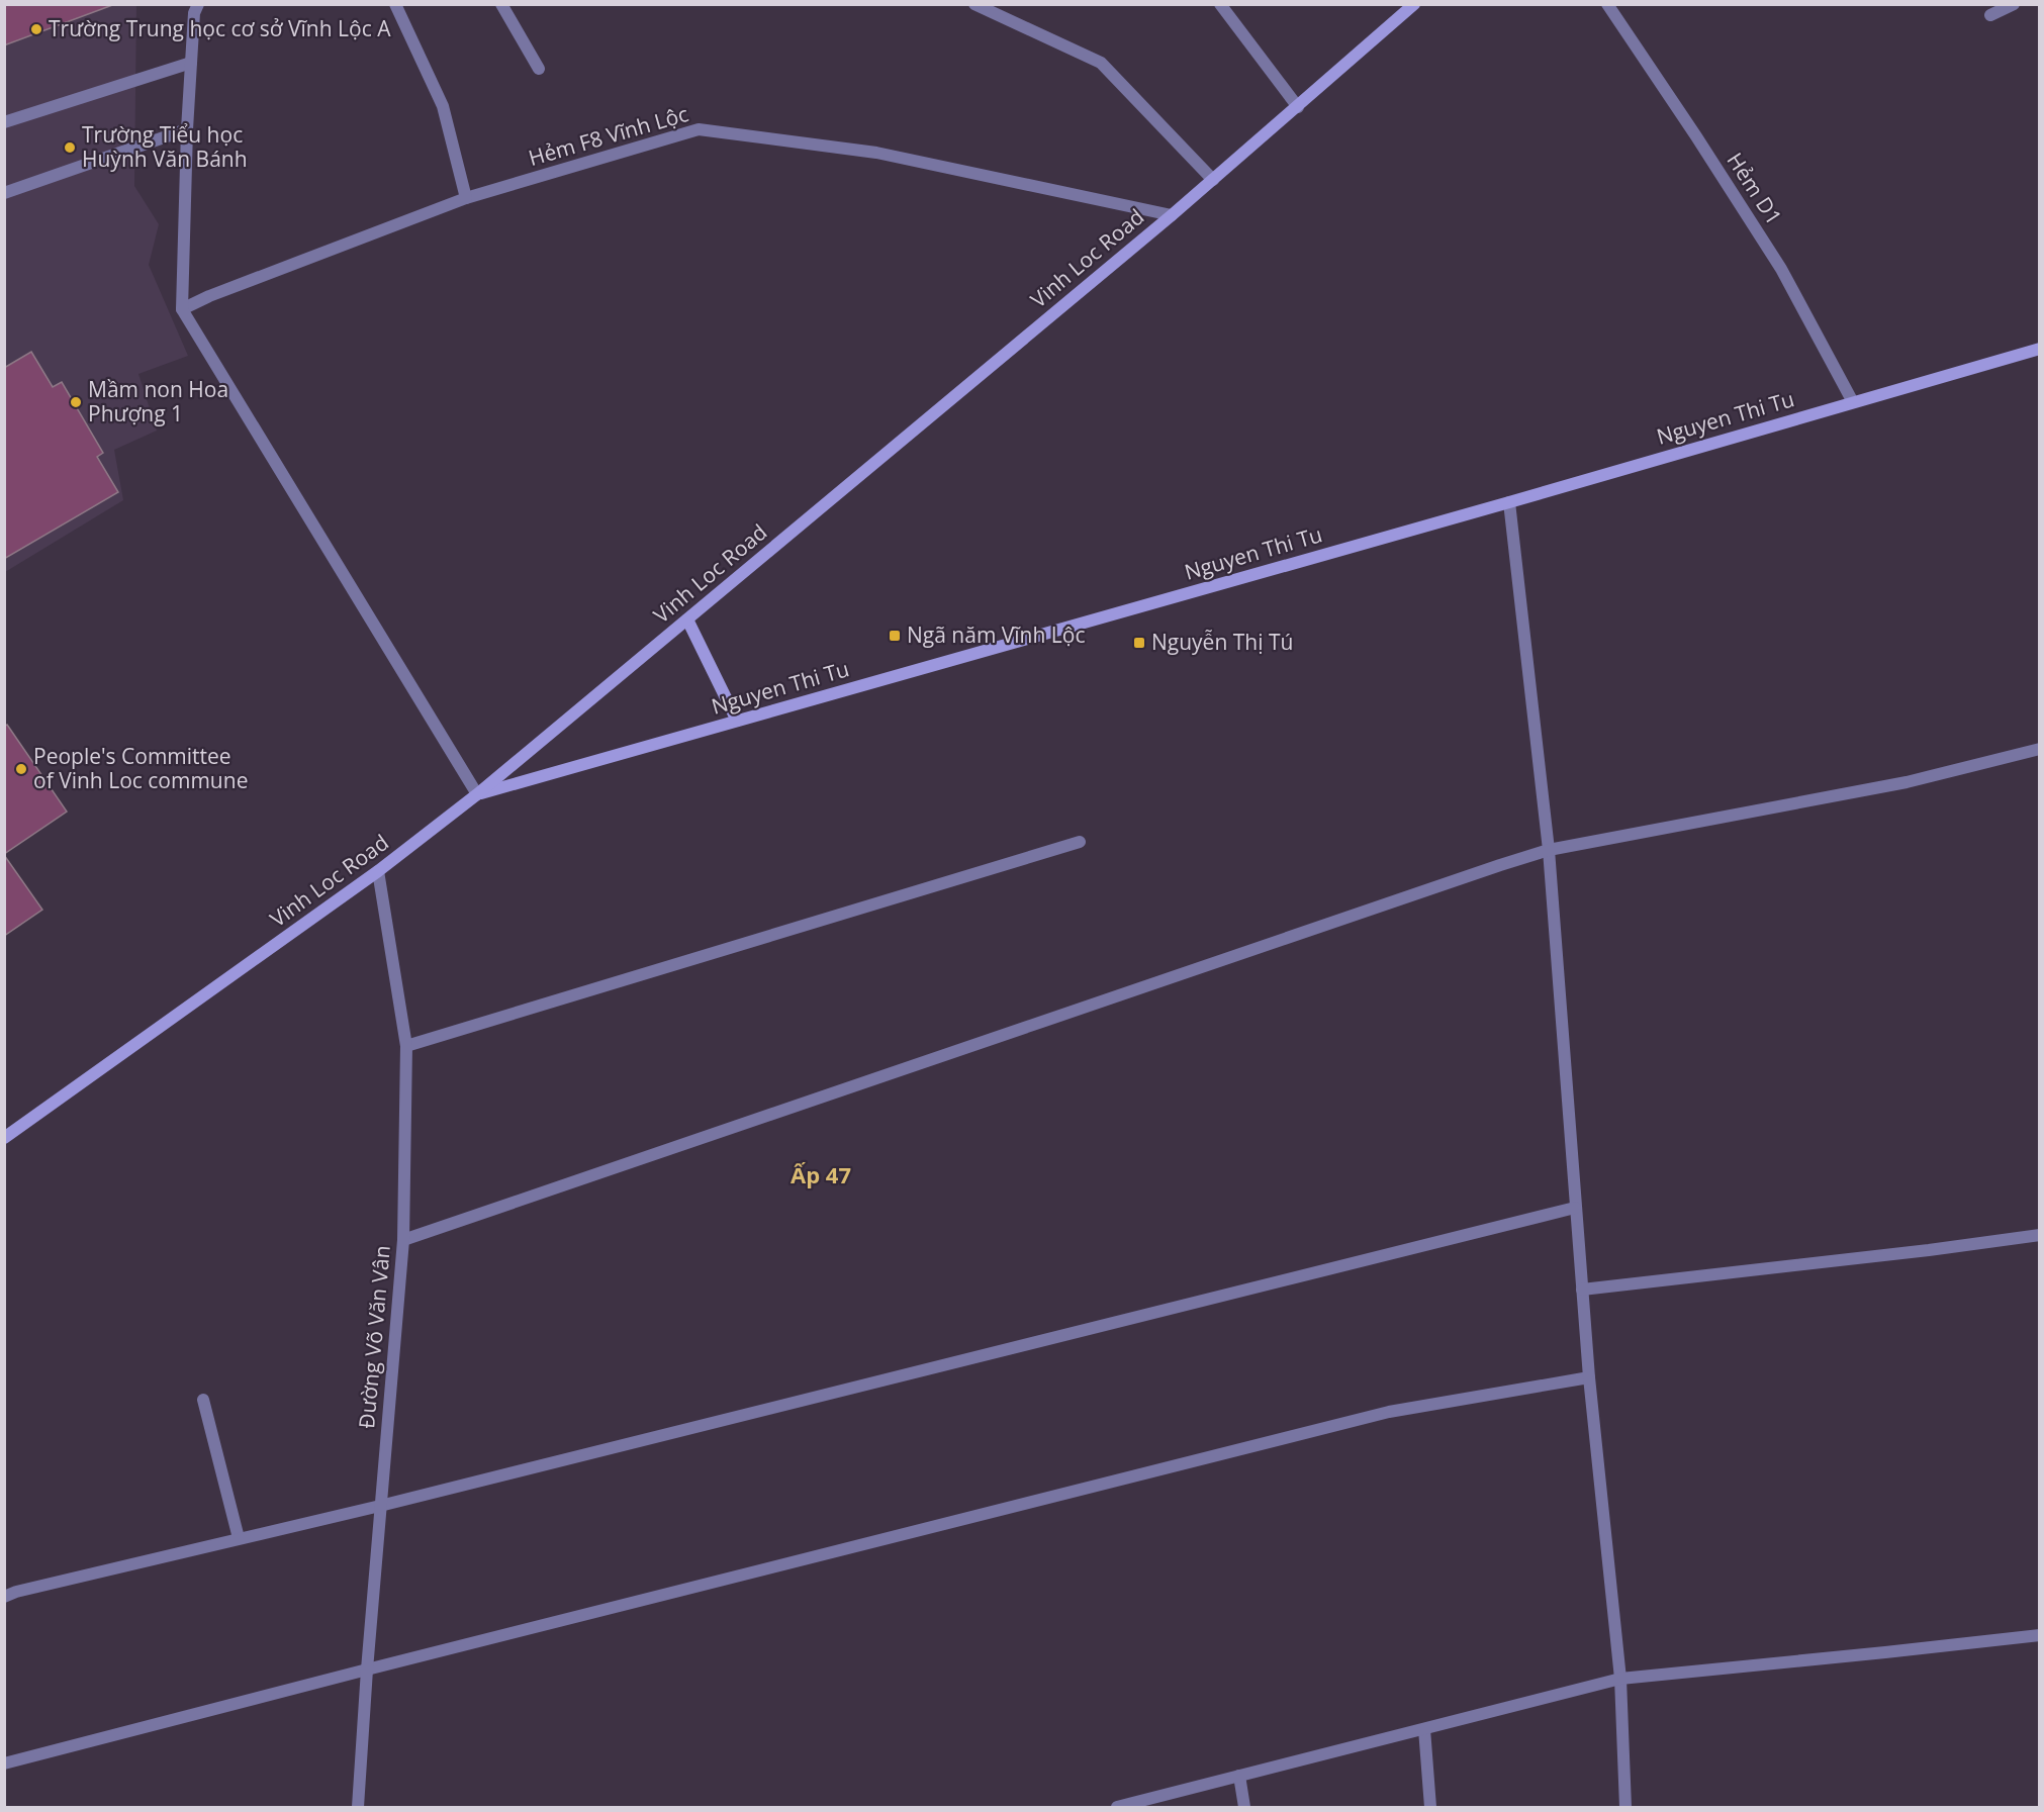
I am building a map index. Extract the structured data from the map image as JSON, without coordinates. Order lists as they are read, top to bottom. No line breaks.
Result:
{"streets":{"main road":["Vinh Loc Road","Nguyen Thi Tu"],"street":["Hẻm F8 Vĩnh Lộc","Hẻm D1","Đường Võ Văn Vân"]},"crossings":[["Hẻm F8 Vĩnh Lộc","Vinh Loc Road"],["Hẻm D1","Nguyen Thi Tu"],["Vinh Loc Road","Nguyen Thi Tu"],["Vinh Loc Road","Đường Võ Văn Vân"]],"districts":["Ấp 47"],"places":{"other":["Trường Trung học cơ sở Vĩnh Lộc A","Trường Tiểu học Huỳnh Văn Bánh","Mầm non Hoa Phượng 1","People's Committee of Vinh Loc commune"],"transit":["Ngã năm Vĩnh Lộc","Nguyễn Thị Tú"]}}
